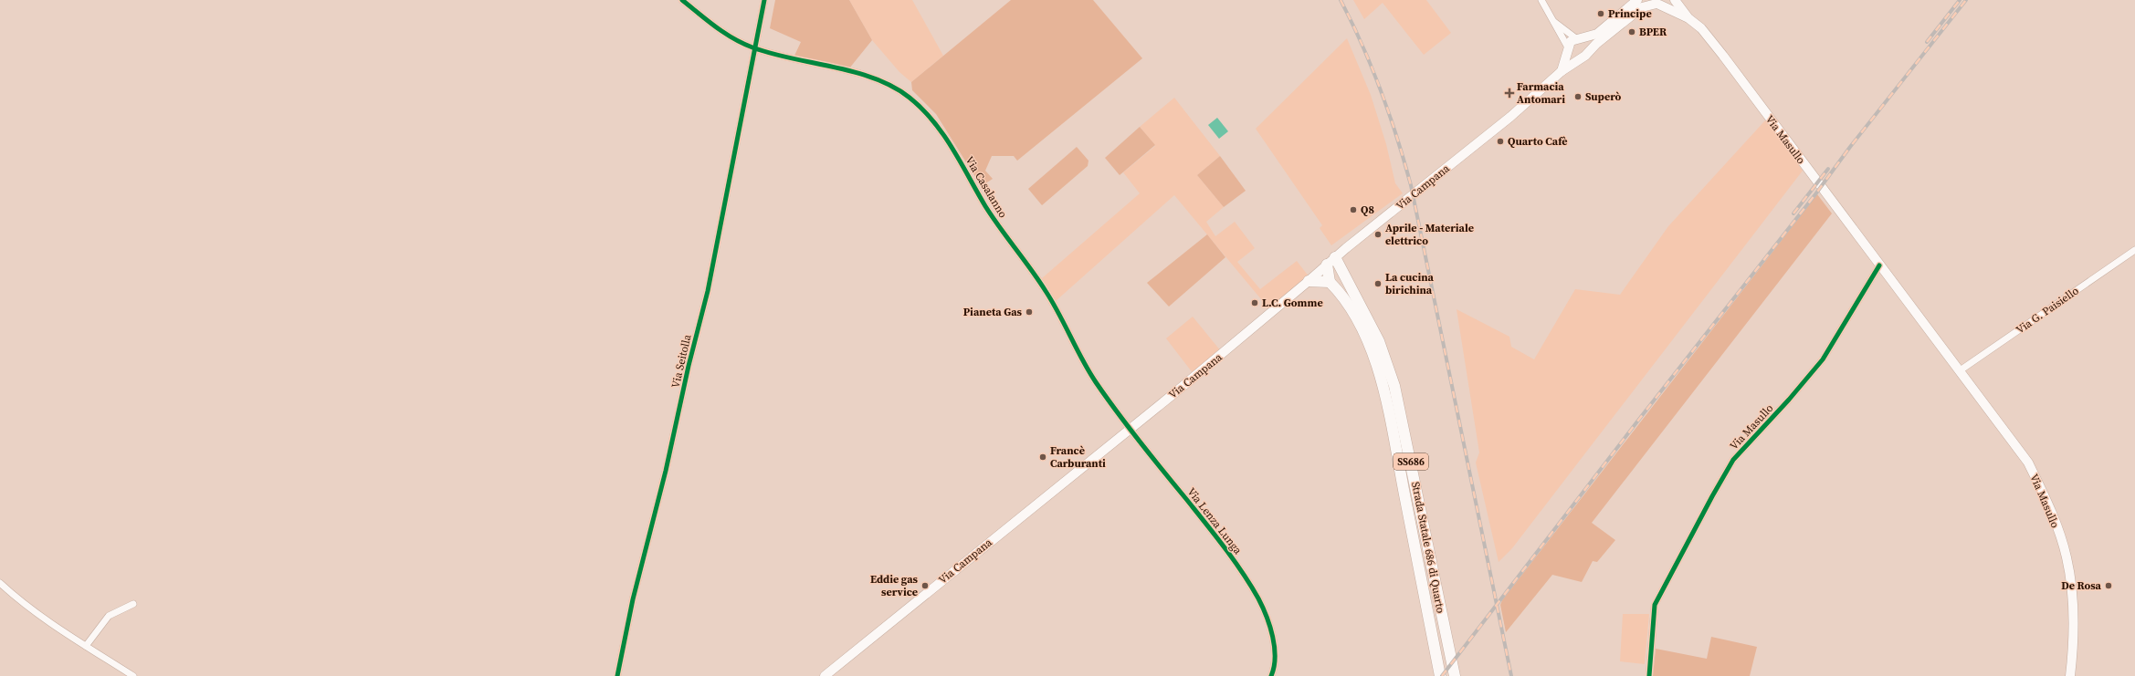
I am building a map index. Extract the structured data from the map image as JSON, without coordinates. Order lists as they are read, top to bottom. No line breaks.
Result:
{"streets":{"highway":["SS686","Strada Statale 686 di Quarto"],"main road":["Via Masullo","Via Campana"],"street":["Via Casalanno","Via G. Paisiello","Via Seitolla","Via Lenza Lunga"]},"crossings":[["Via Masullo","Via Campana"],["Via Masullo","Via G. Paisiello"],["Via Casalanno","Via Campana"],["Via Casalanno","Via Seitolla"],["Via Casalanno","Via Lenza Lunga"],["Via Campana","Via Lenza Lunga"],["Via Campana","Strada Statale 686 di Quarto"]],"places":{"other":["Principe","BPER","Superò","Quarto Cafè","Q8","Aprile - Materiale elettrico","La cucina birichina","L.C. Gomme","Pianeta Gas","Francè Carburanti","Eddie gas service","De Rosa"],"health":["Farmacia Antomari"]}}
